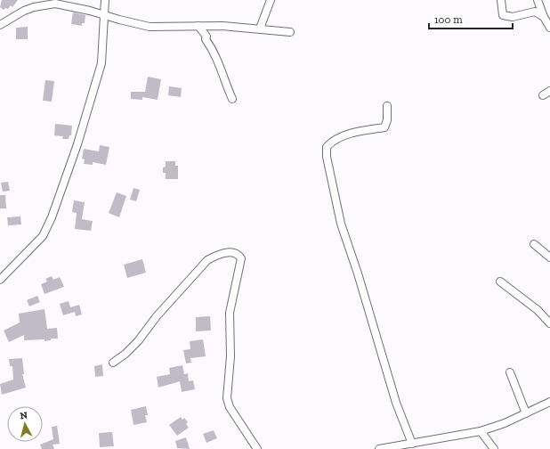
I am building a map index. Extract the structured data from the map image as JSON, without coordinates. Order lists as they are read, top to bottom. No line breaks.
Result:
{"scale_bar":"100 m","north":"top"}
